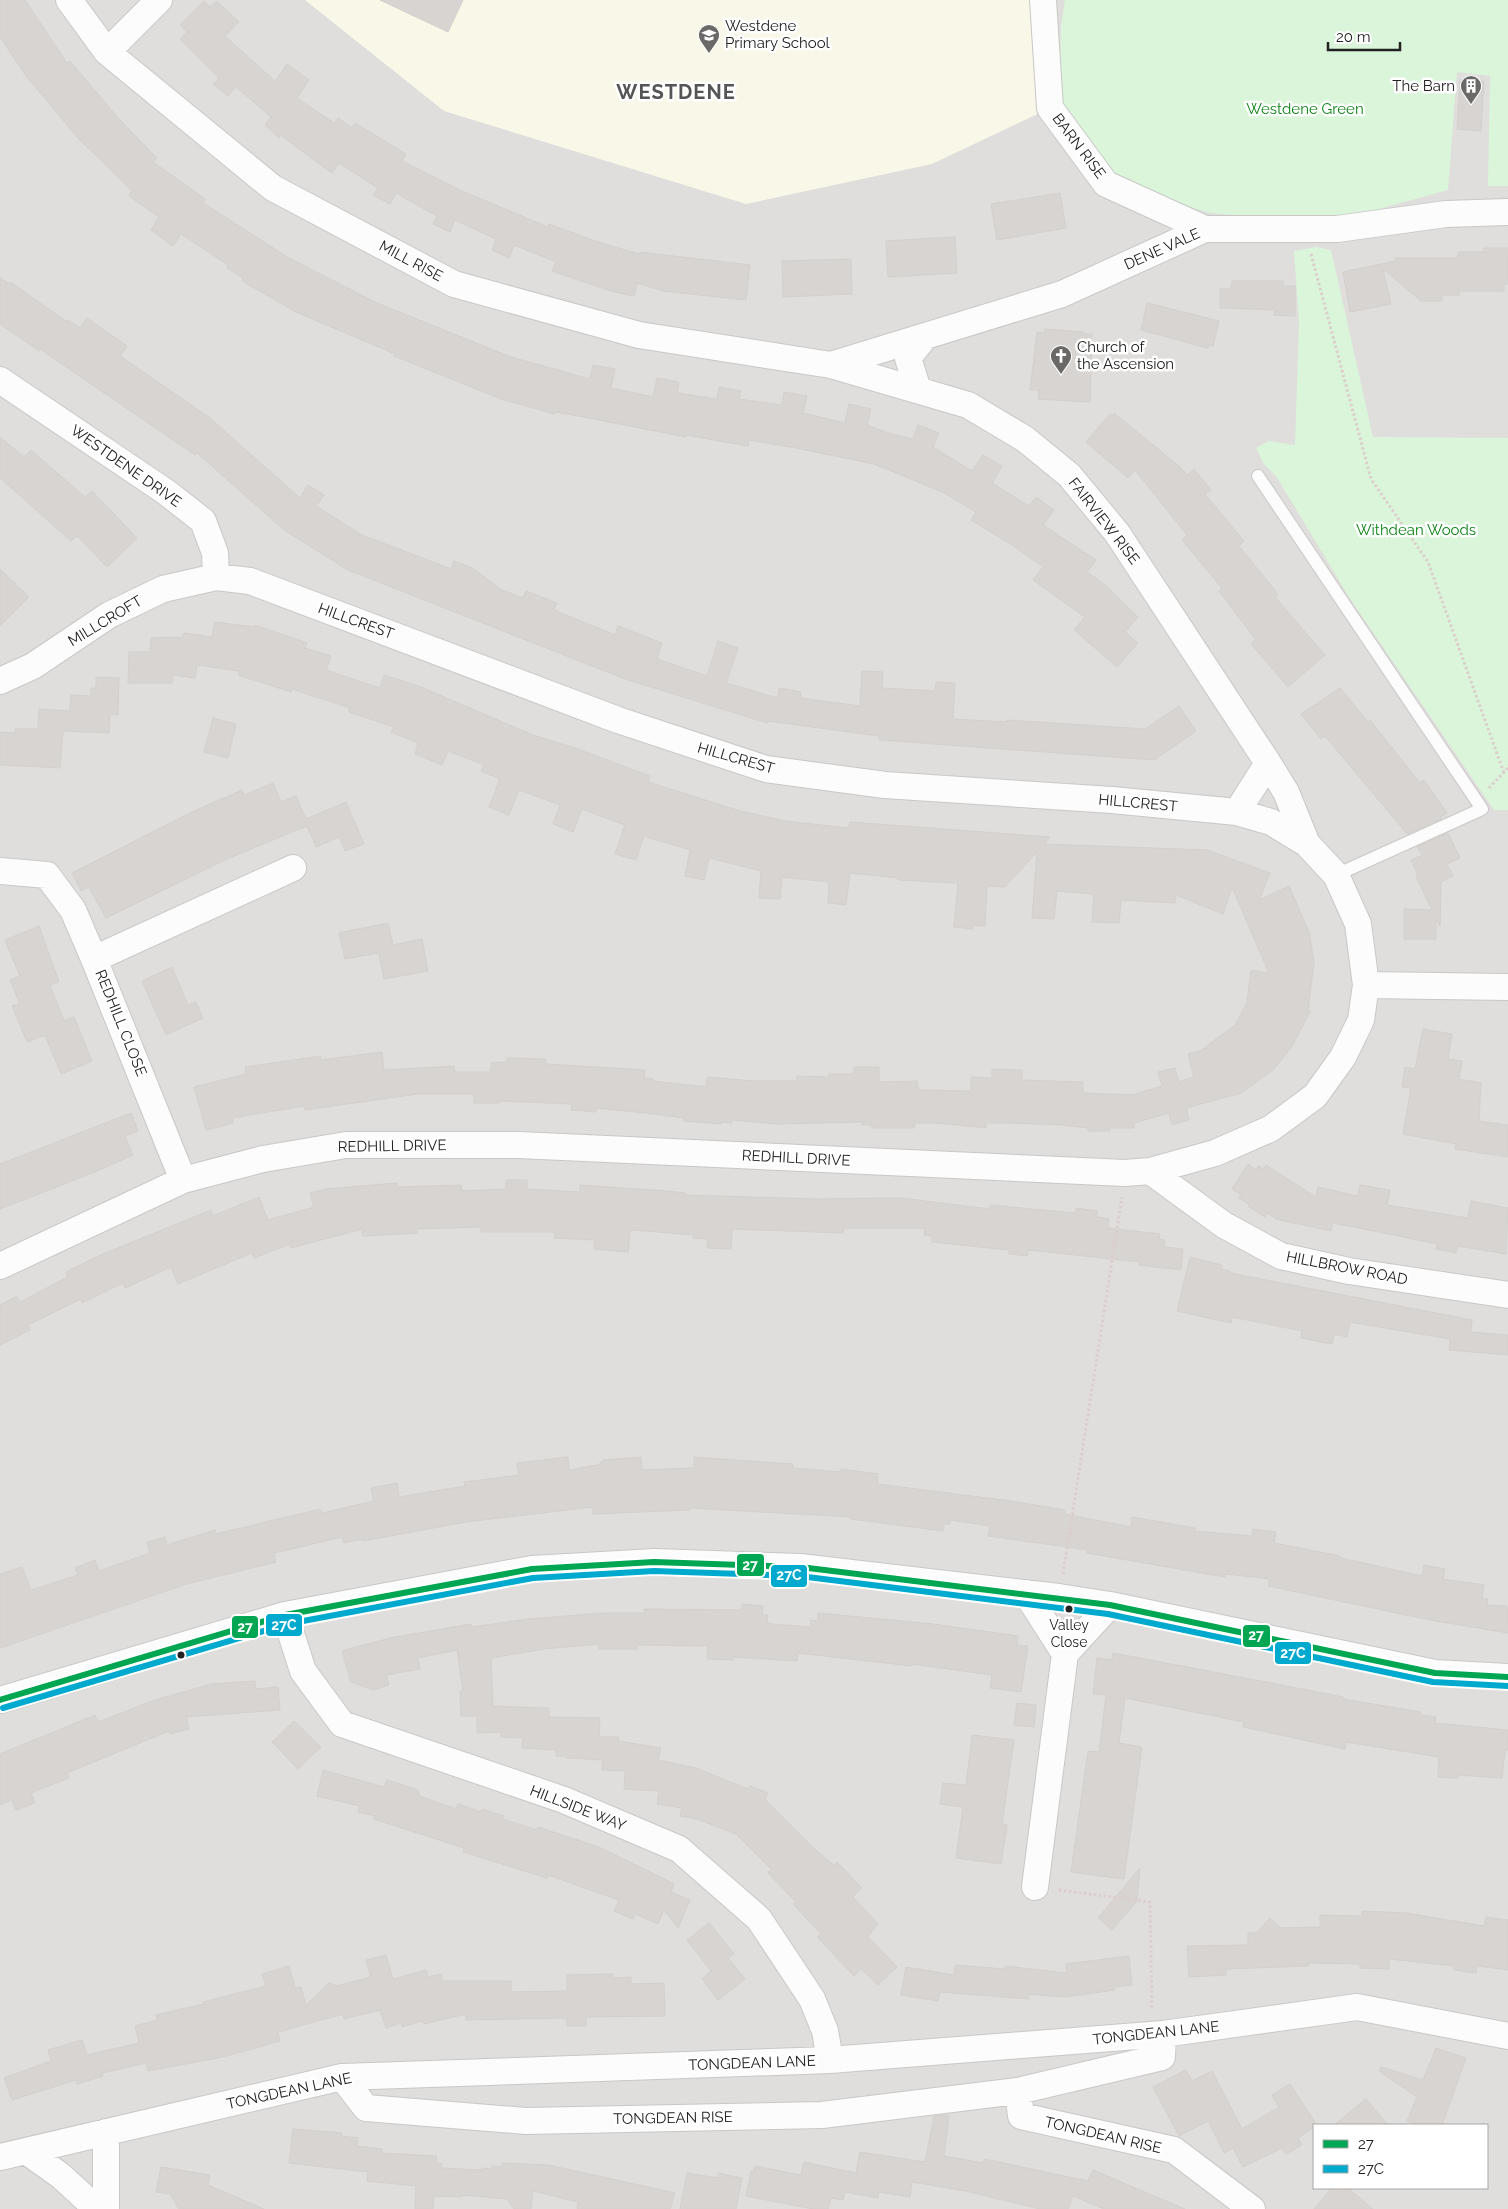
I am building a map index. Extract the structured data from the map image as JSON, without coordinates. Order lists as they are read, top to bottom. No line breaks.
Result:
{"streets":{"street":["BARN RISE","DENE VALE","MILL RISE","WESTDENE DRIVE","FAIRVIEW RISE","MILLCROFT","HILLCREST","REDHILL CLOSE","REDHILL DRIVE","HILLBROW ROAD","HILLSIDE WAY","TONGDEAN LANE","TONGDEAN RISE"]},"crossings":[["BARN RISE","DENE VALE"],["DENE VALE","MILL RISE"],["DENE VALE","FAIRVIEW RISE"],["MILL RISE","FAIRVIEW RISE"],["WESTDENE DRIVE","MILLCROFT"],["WESTDENE DRIVE","HILLCREST"],["FAIRVIEW RISE","HILLCREST"],["FAIRVIEW RISE","REDHILL DRIVE"],["MILLCROFT","HILLCREST"],["HILLCREST","REDHILL DRIVE"],["REDHILL CLOSE","REDHILL DRIVE"],["REDHILL DRIVE","HILLBROW ROAD"],["HILLSIDE WAY","TONGDEAN LANE"],["TONGDEAN LANE","TONGDEAN RISE"]],"districts":["WESTDENE"],"parks":["Westdene Green","Withdean Woods"],"places":{"school or university":["Westdene Primary School"],"building":["The Barn"],"church":["Church of the Ascension"],"other":["Valley Close"]},"lines":["transit line 27","transit line 27C"],"legend":["27","27C"],"scale_bar":"20 m"}
